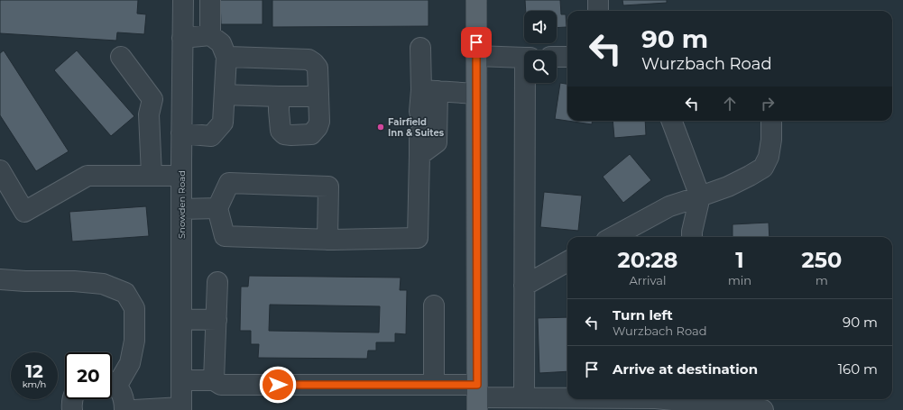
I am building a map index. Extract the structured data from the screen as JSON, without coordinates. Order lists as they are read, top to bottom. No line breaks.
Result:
{"streets":{"street":["Snowden Road"]},"places":["Fairfield Inn & Suites"],"page":{"turn":["90 m","Wurzbach Road"],"eta":["20:28","Arrival","1","min","250","m"],"list":[{"name":"Turn left","note":"Wurzbach Road","value":"90 m"},{"name":"Arrive at destination","value":"160 m"}],"speed":"12 km/h","limit":"20"}}
